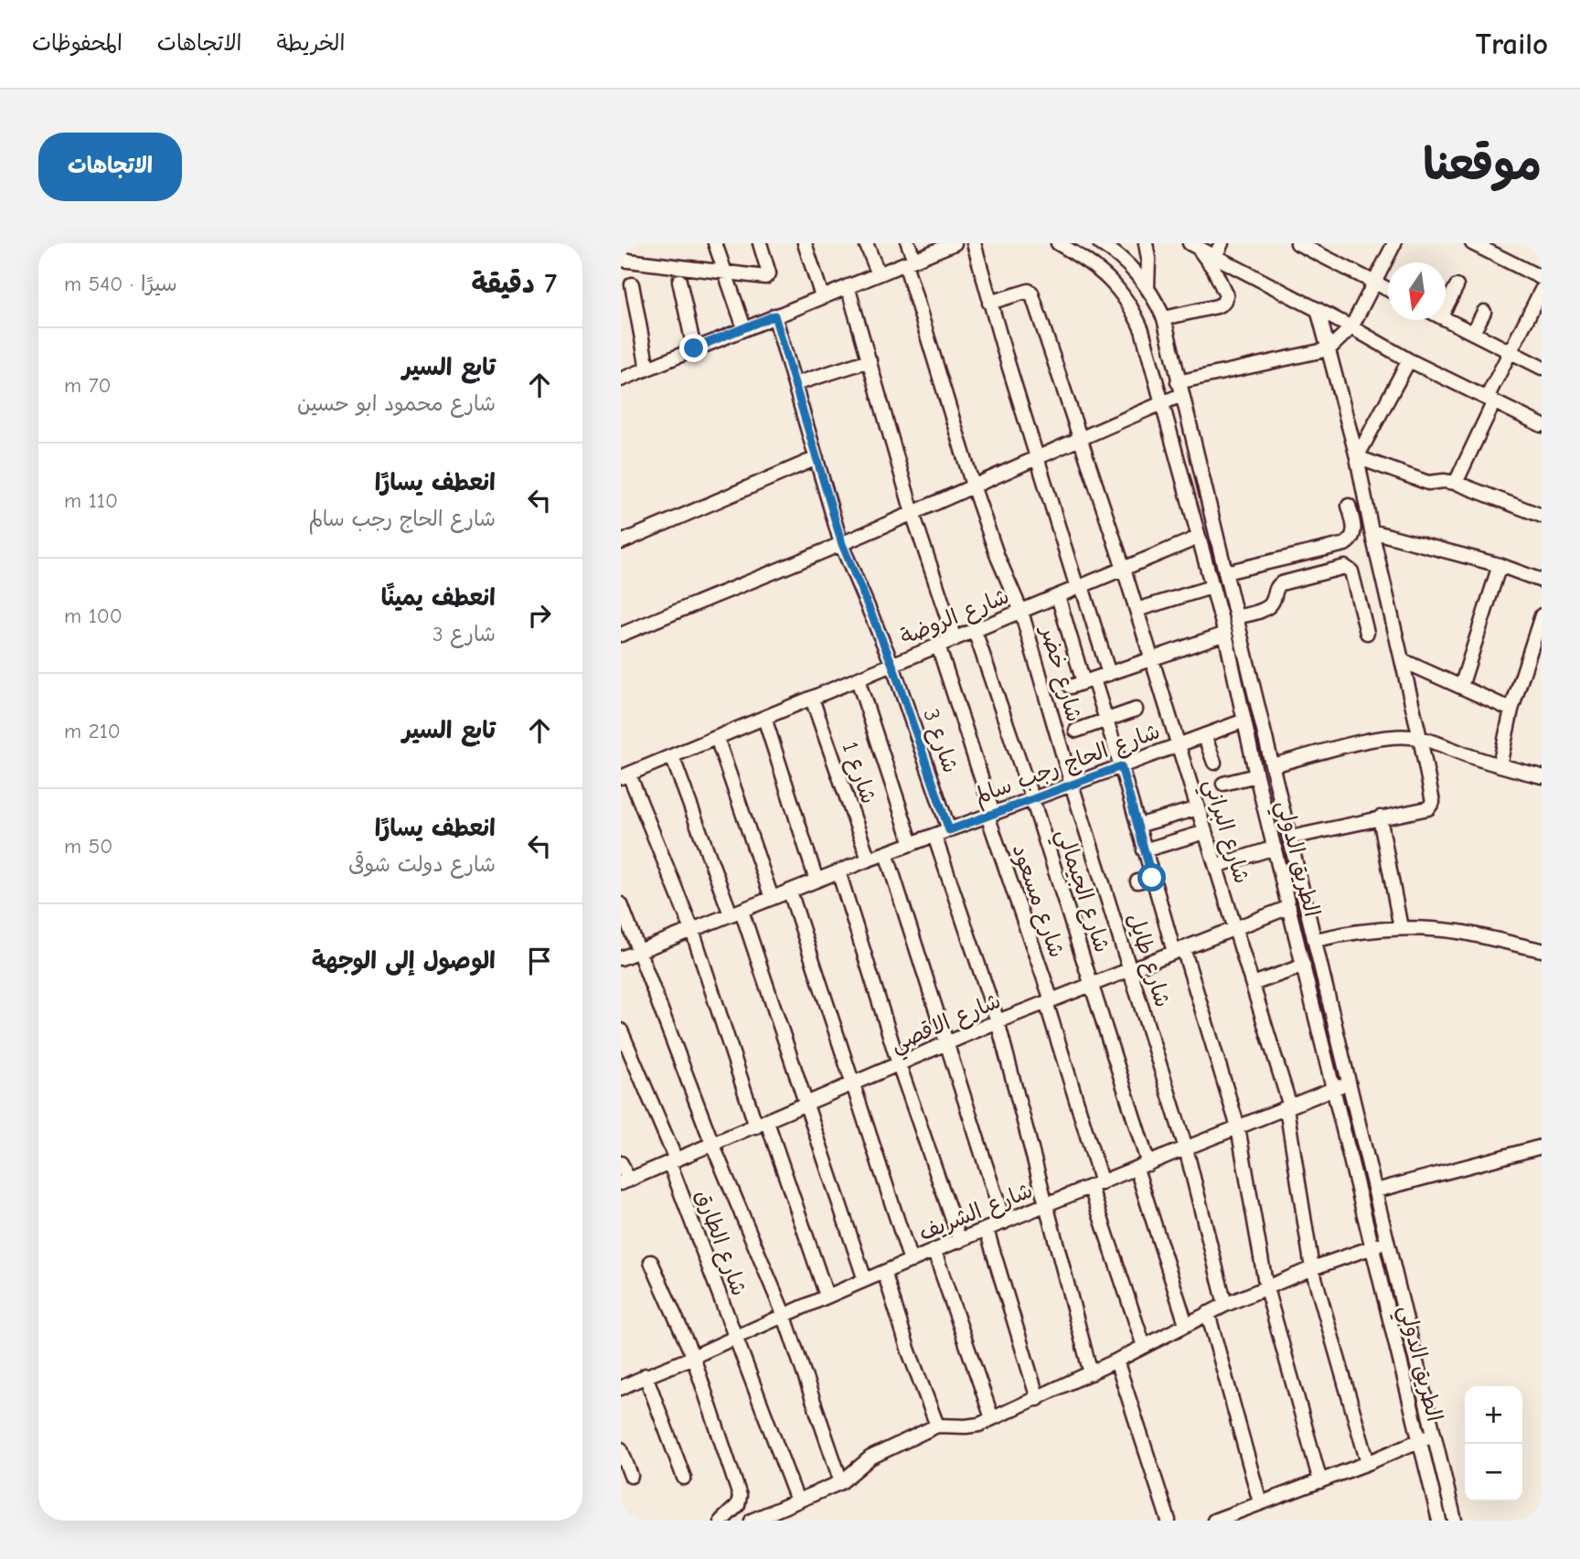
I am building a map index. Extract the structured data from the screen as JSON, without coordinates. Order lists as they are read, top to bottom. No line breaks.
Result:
{"streets":{"street":["شارع الروضة","شارع خضر","شارع 3","شارع الحاج رجب سالم","شارع 1","شارع البراني","الطريق الدولي","شارع الجيمالي","شارع مسعود","شارع طايل","شارع الاقصي","شارع الشريف","شارع الطارق"]},"crossings":[["شارع الروضة","شارع خضر"],["شارع الروضة","شارع 3"],["شارع الروضة","شارع 1"],["شارع الروضة","شارع البراني"],["شارع الروضة","الطريق الدولي"],["شارع الروضة","شارع الجيمالي"],["شارع الروضة","شارع مسعود"],["شارع خضر","شارع الحاج رجب سالم"],["شارع خضر","شارع طايل"],["شارع 3","شارع الحاج رجب سالم"],["شارع الحاج رجب سالم","شارع 1"],["شارع الحاج رجب سالم","شارع البراني"],["شارع الحاج رجب سالم","الطريق الدولي"],["شارع الحاج رجب سالم","شارع الجيمالي"],["شارع الحاج رجب سالم","شارع مسعود"],["شارع الحاج رجب سالم","شارع طايل"],["شارع البراني","شارع الاقصي"],["شارع البراني","شارع الشريف"],["الطريق الدولي","شارع الاقصي"],["الطريق الدولي","شارع الشريف"],["شارع الجيمالي","شارع الاقصي"],["شارع الجيمالي","شارع الشريف"],["شارع مسعود","شارع الاقصي"],["شارع مسعود","شارع الشريف"],["شارع طايل","شارع الاقصي"],["شارع طايل","شارع الشريف"],["شارع الاقصي","شارع الطارق"],["شارع الشريف","شارع الطارق"]],"north":"bottom","page":{"header":"Trailo","nav":["الخريطة","الاتجاهات","المحفوظات"],"title":"موقعنا","buttons":"الاتجاهات","heading":["7 دقيقة","سيرًا · 540 m"],"list":[["تابع السير","شارع محمود ابو حسين","70 m"],["انعطف يسارًا","شارع الحاج رجب سالم","110 m"],["انعطف يمينًا","شارع 3","100 m"],["تابع السير","210 m"],["انعطف يسارًا","شارع دولت شوقى","50 m"],"الوصول إلى الوجهة"],"map_buttons":["+","−"]}}
